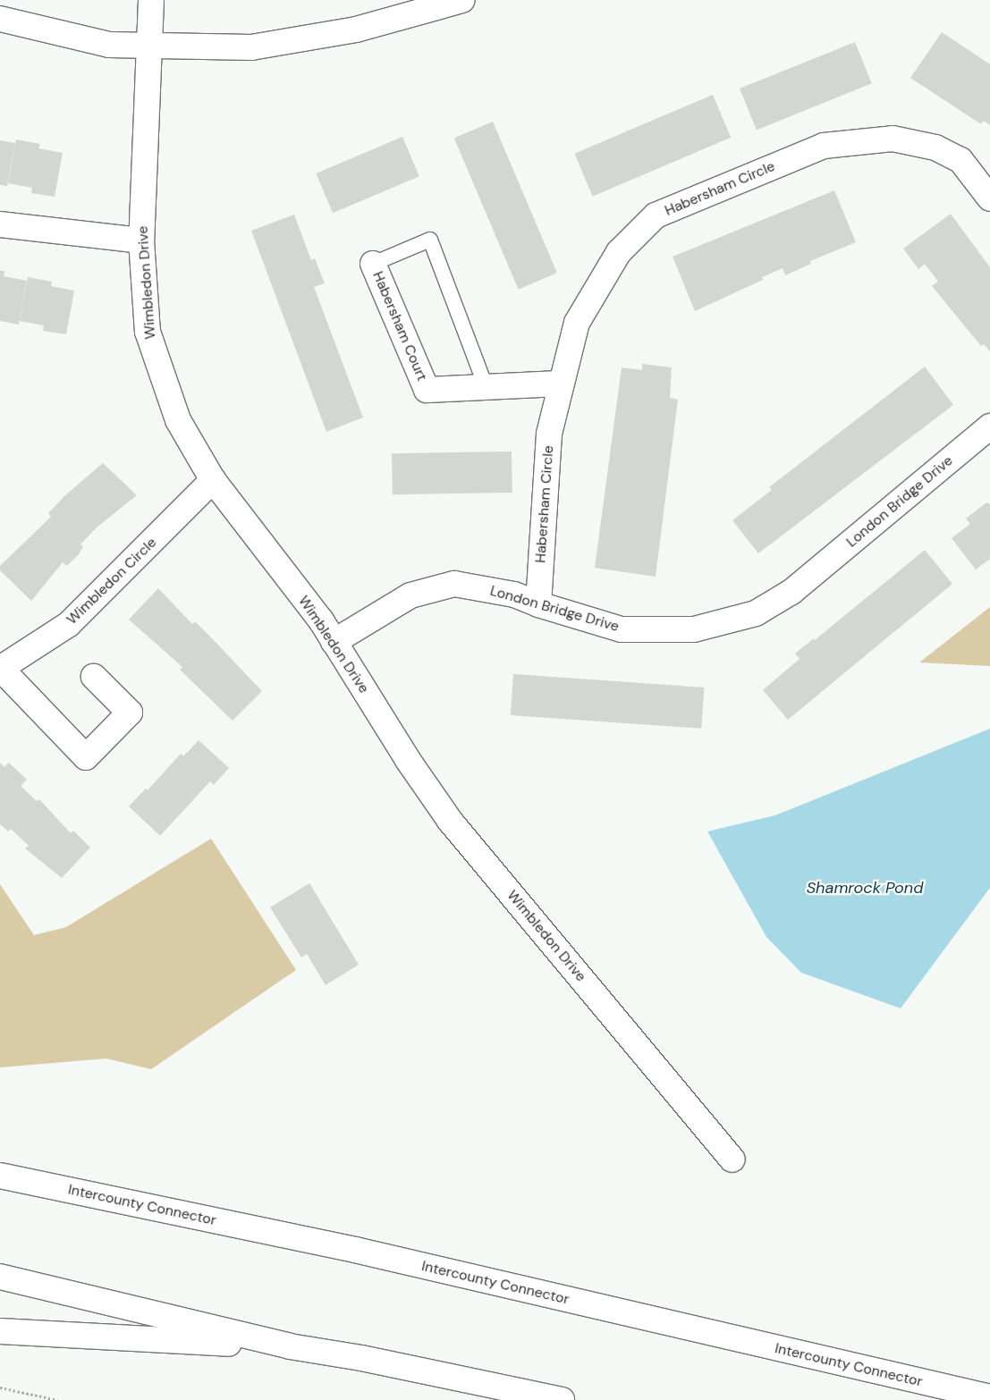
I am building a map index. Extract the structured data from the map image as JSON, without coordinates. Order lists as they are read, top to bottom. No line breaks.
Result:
{"streets":{"main road":["Habersham Circle","Wimbledon Drive","Habersham Court","London Bridge Drive","Wimbledon Circle","Intercounty Connector"]},"crossings":[["Habersham Circle","Habersham Court"],["Habersham Circle","London Bridge Drive"],["Wimbledon Drive","London Bridge Drive"],["Wimbledon Drive","Wimbledon Circle"]],"water":["Shamrock Pond"]}
